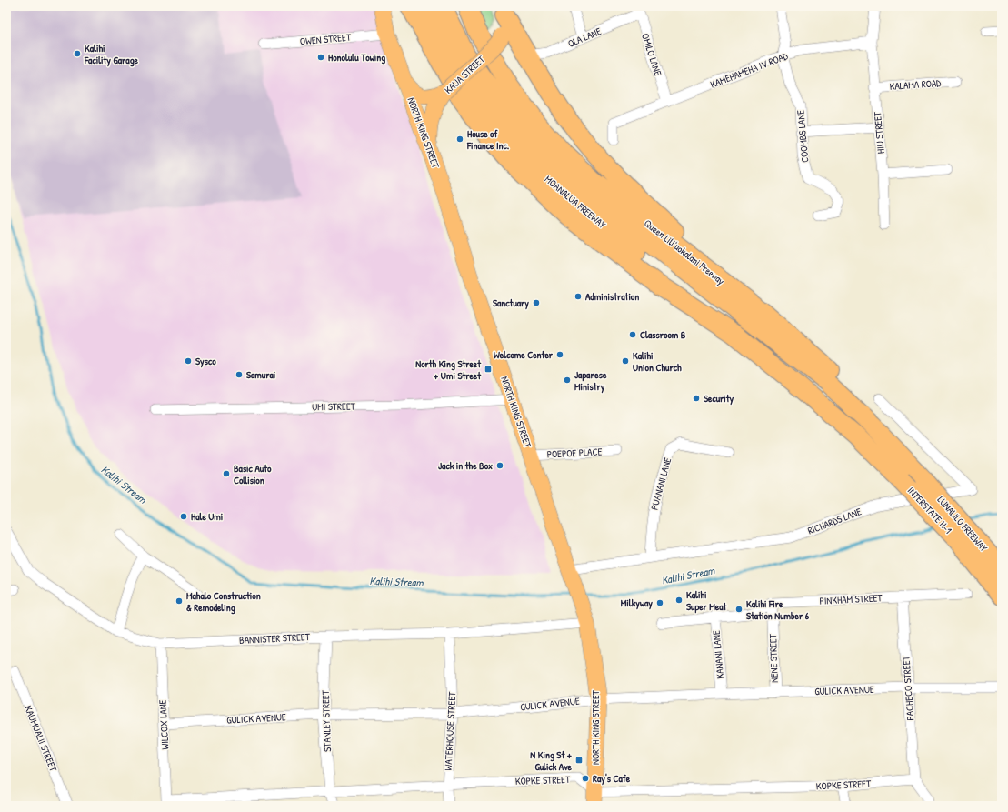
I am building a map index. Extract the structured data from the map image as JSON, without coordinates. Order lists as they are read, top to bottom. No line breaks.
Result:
{"streets":{"highway":["MOANALUA FREEWAY","Queen Liliʻuokalani Freeway","INTERSTATE H-1","LUNALILO FREEWAY"],"main road":["KAUA STREET","NORTH KING STREET"],"street":["OLA LANE","OWEN STREET","OMILO LANE","KAMEHAMEHA IV ROAD","KALAMA ROAD","HIU STREET","COOMBS LANE","UMI STREET","POEPOE PLACE","PUANANI LANE","RICHARDS LANE","PINKHAM STREET","BANNISTER STREET","KANANI LANE","NENE STREET","PACHECO STREET","GULICK AVENUE","STANLEY STREET","WILCOX LANE","WATERHOUSE STREET","KAUMUALII STREET","KOPKE STREET"]},"crossings":[["OLA LANE","OMILO LANE"],["OWEN STREET","NORTH KING STREET"],["OMILO LANE","KAMEHAMEHA IV ROAD"],["KAMEHAMEHA IV ROAD","HIU STREET"],["KAMEHAMEHA IV ROAD","COOMBS LANE"],["KAUA STREET","NORTH KING STREET"],["KALAMA ROAD","HIU STREET"],["NORTH KING STREET","UMI STREET"],["NORTH KING STREET","POEPOE PLACE"],["NORTH KING STREET","RICHARDS LANE"],["NORTH KING STREET","BANNISTER STREET"],["NORTH KING STREET","GULICK AVENUE"],["NORTH KING STREET","KOPKE STREET"],["MOANALUA FREEWAY","INTERSTATE H-1"],["Queen Liliʻuokalani Freeway","LUNALILO FREEWAY"],["PUANANI LANE","RICHARDS LANE"],["INTERSTATE H-1","LUNALILO FREEWAY"],["PINKHAM STREET","KANANI LANE"],["PINKHAM STREET","NENE STREET"],["PINKHAM STREET","PACHECO STREET"],["BANNISTER STREET","STANLEY STREET"],["BANNISTER STREET","WILCOX LANE"],["BANNISTER STREET","WATERHOUSE STREET"],["KANANI LANE","GULICK AVENUE"],["NENE STREET","GULICK AVENUE"],["PACHECO STREET","GULICK AVENUE"],["PACHECO STREET","KOPKE STREET"],["GULICK AVENUE","STANLEY STREET"],["GULICK AVENUE","WILCOX LANE"],["GULICK AVENUE","WATERHOUSE STREET"],["STANLEY STREET","KOPKE STREET"],["WILCOX LANE","KOPKE STREET"],["WATERHOUSE STREET","KOPKE STREET"]],"water":["Kalihi Stream"],"places":{"other":["Kalihi Facility Garage","Honolulu Towing","House of Finance Inc.","Administration","Sanctuary","Classroom B","Welcome Center","Sysco","Kalihi Union Church","Samurai","Japanese Ministry","Security","Jack in the Box","Basic Auto Collision","Hale Umi","Kalihi Super Meat","Mahalo Construction & Remodeling","Milkyway","Kalihi Fire Station Number 6","Ray's Cafe"],"transit":["North King Street + Umi Street","N King St + Gulick Ave"]}}
